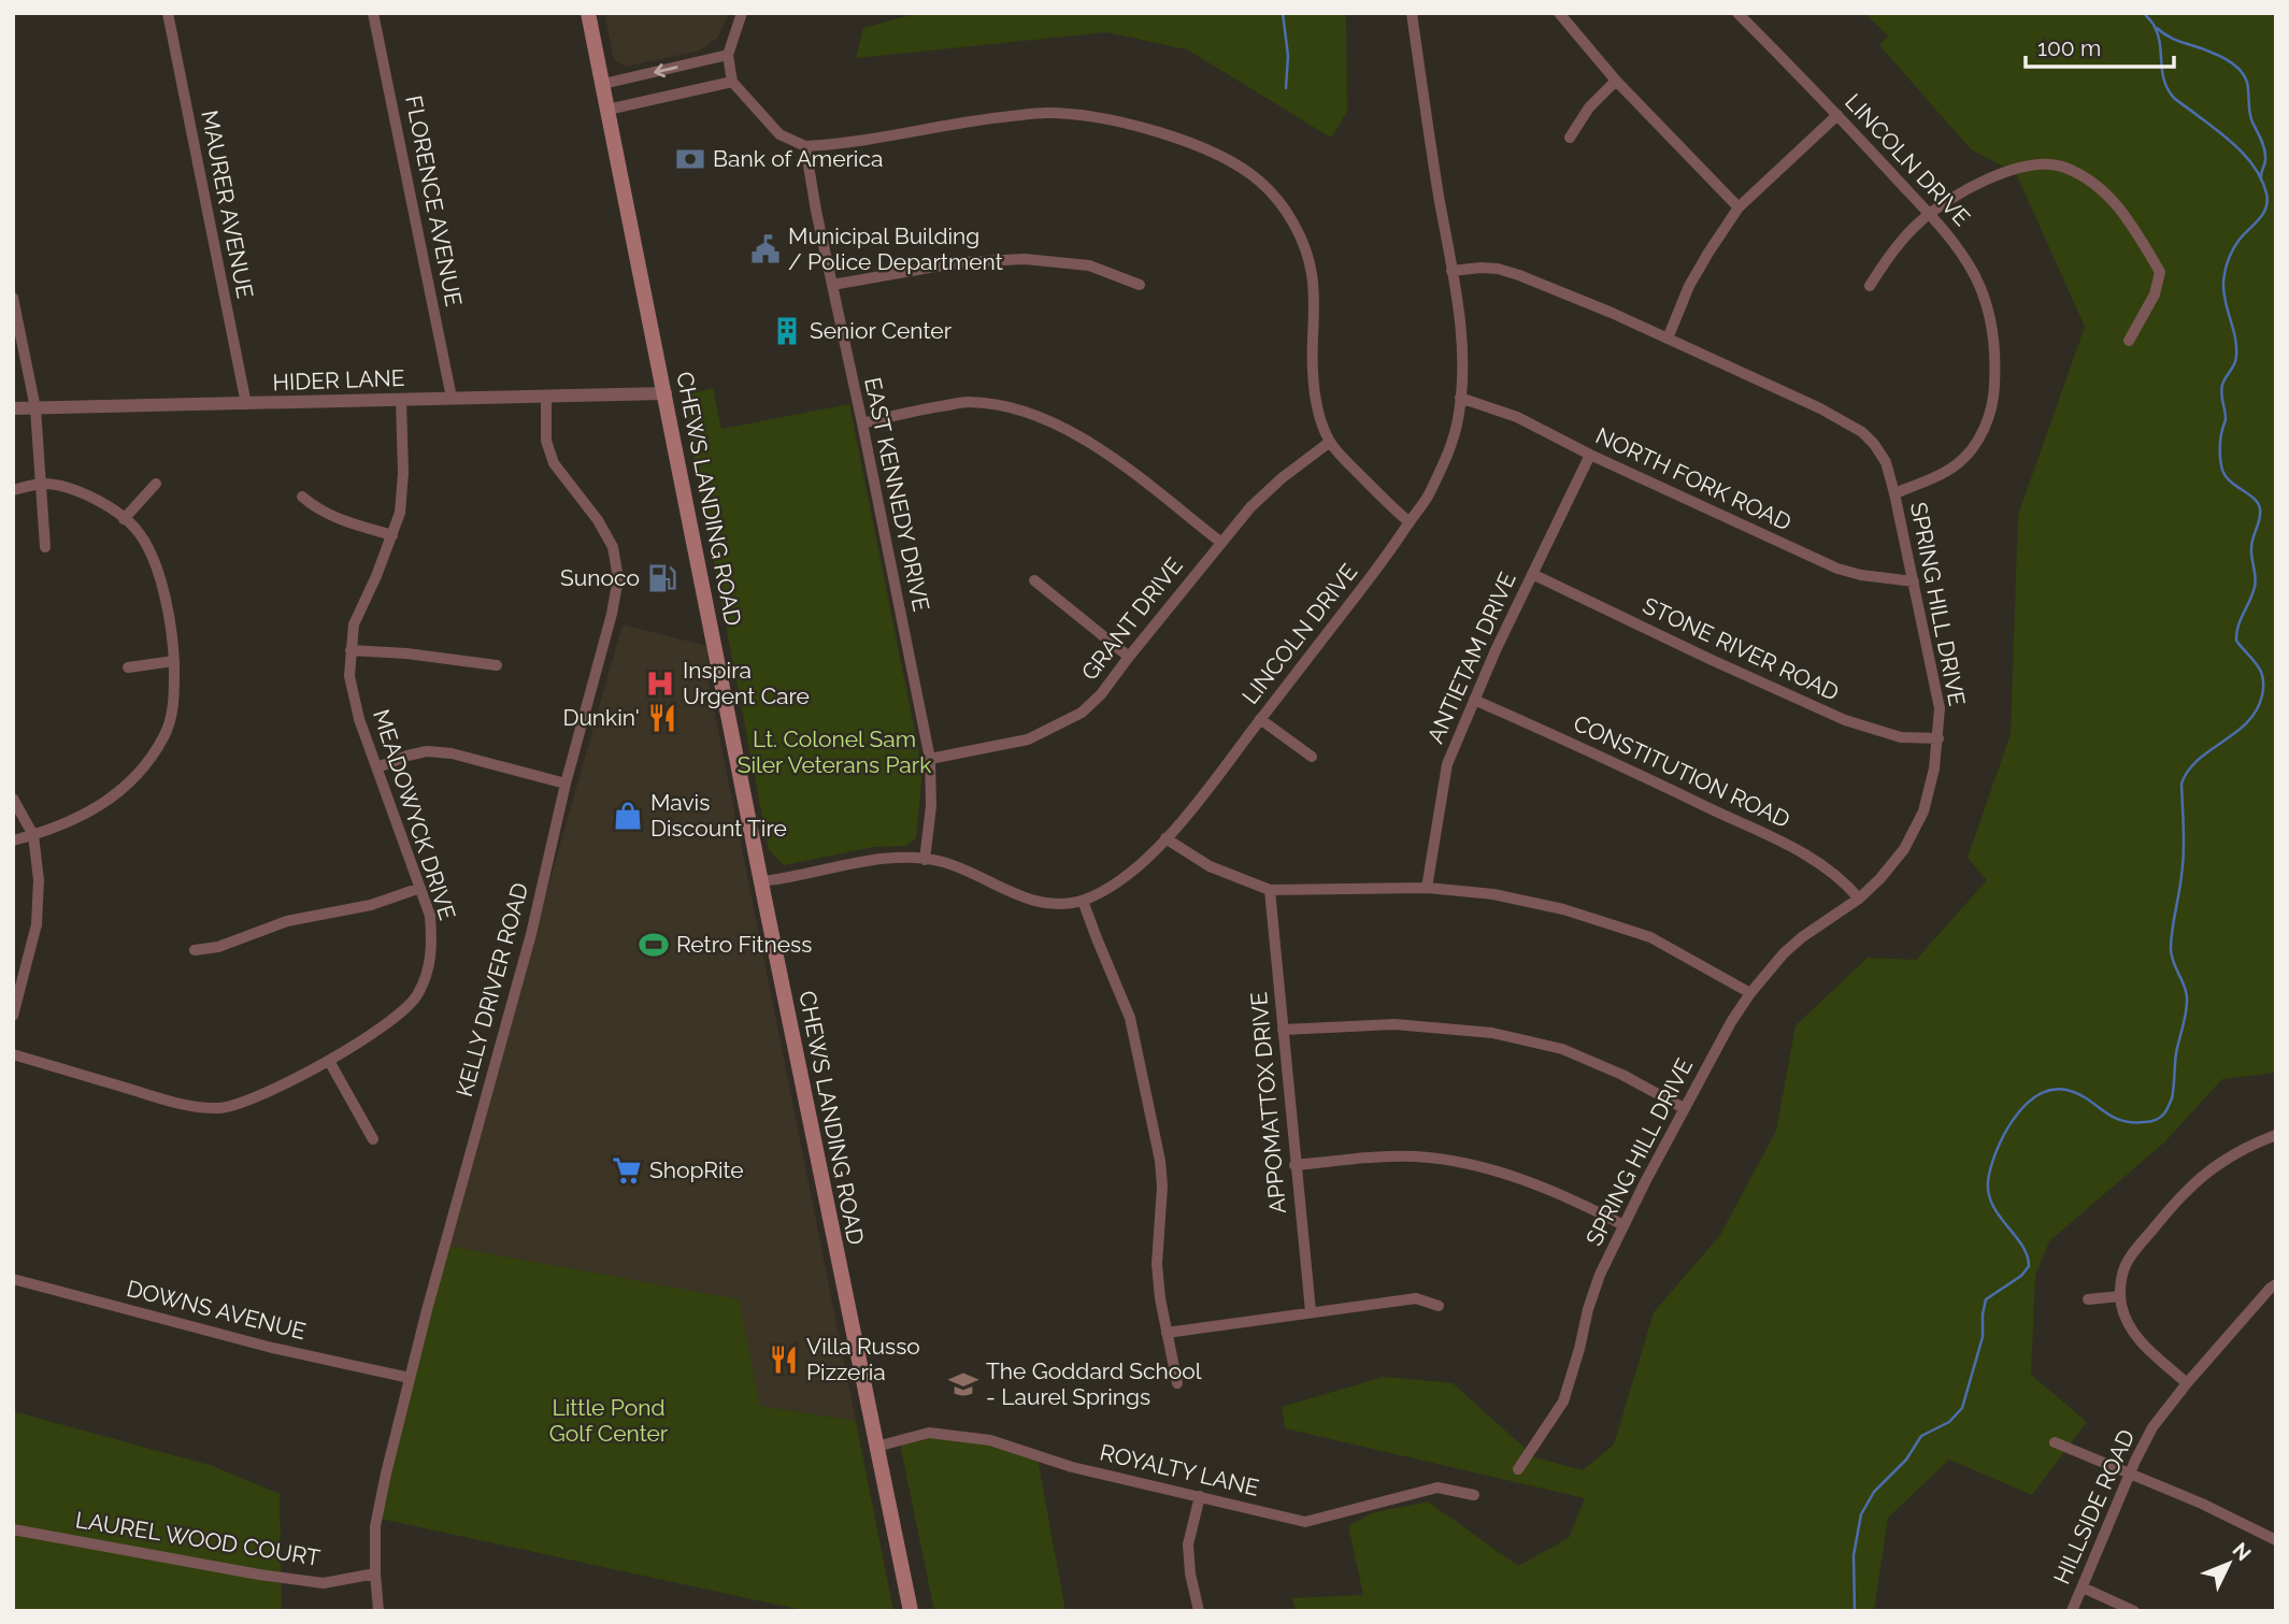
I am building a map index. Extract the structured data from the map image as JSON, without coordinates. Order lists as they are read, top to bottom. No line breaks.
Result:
{"streets":{"main road":["CHEWS LANDING ROAD"],"street":["LINCOLN DRIVE","FLORENCE AVENUE","MAURER AVENUE","HIDER LANE","NORTH FORK ROAD","EAST KENNEDY DRIVE","SPRING HILL DRIVE","GRANT DRIVE","STONE RIVER ROAD","ANTIETAM DRIVE","CONSTITUTION ROAD","MEADOWYCK DRIVE","KELLY DRIVER ROAD","APPOMATTOX DRIVE","DOWNS AVENUE","ROYALTY LANE","HILLSIDE ROAD","LAUREL WOOD COURT"]},"crossings":[["LINCOLN DRIVE","NORTH FORK ROAD"],["LINCOLN DRIVE","EAST KENNEDY DRIVE"],["LINCOLN DRIVE","CHEWS LANDING ROAD"],["LINCOLN DRIVE","SPRING HILL DRIVE"],["FLORENCE AVENUE","HIDER LANE"],["MAURER AVENUE","HIDER LANE"],["HIDER LANE","CHEWS LANDING ROAD"],["HIDER LANE","MEADOWYCK DRIVE"],["HIDER LANE","KELLY DRIVER ROAD"],["NORTH FORK ROAD","SPRING HILL DRIVE"],["NORTH FORK ROAD","ANTIETAM DRIVE"],["EAST KENNEDY DRIVE","GRANT DRIVE"],["CHEWS LANDING ROAD","ROYALTY LANE"],["SPRING HILL DRIVE","STONE RIVER ROAD"],["SPRING HILL DRIVE","CONSTITUTION ROAD"],["STONE RIVER ROAD","ANTIETAM DRIVE"],["ANTIETAM DRIVE","CONSTITUTION ROAD"],["KELLY DRIVER ROAD","DOWNS AVENUE"],["KELLY DRIVER ROAD","LAUREL WOOD COURT"]],"parks":["Lt. Colonel Sam Siler Veterans Park","Little Pond Golf Center"],"places":{"bank":["Bank of America"],"public building":["Municipal Building / Police Department"],"building":["Senior Center"],"fuel station":["Sunoco"],"hospital":["Inspira Urgent Care"],"restaurant":["Dunkin'","Villa Russo Pizzeria"],"shop":["Mavis Discount Tire"],"sports":["Retro Fitness"],"supermarket":["ShopRite"],"school or university":["The Goddard School - Laurel Springs"]},"scale_bar":"100 m","north":"top right"}
